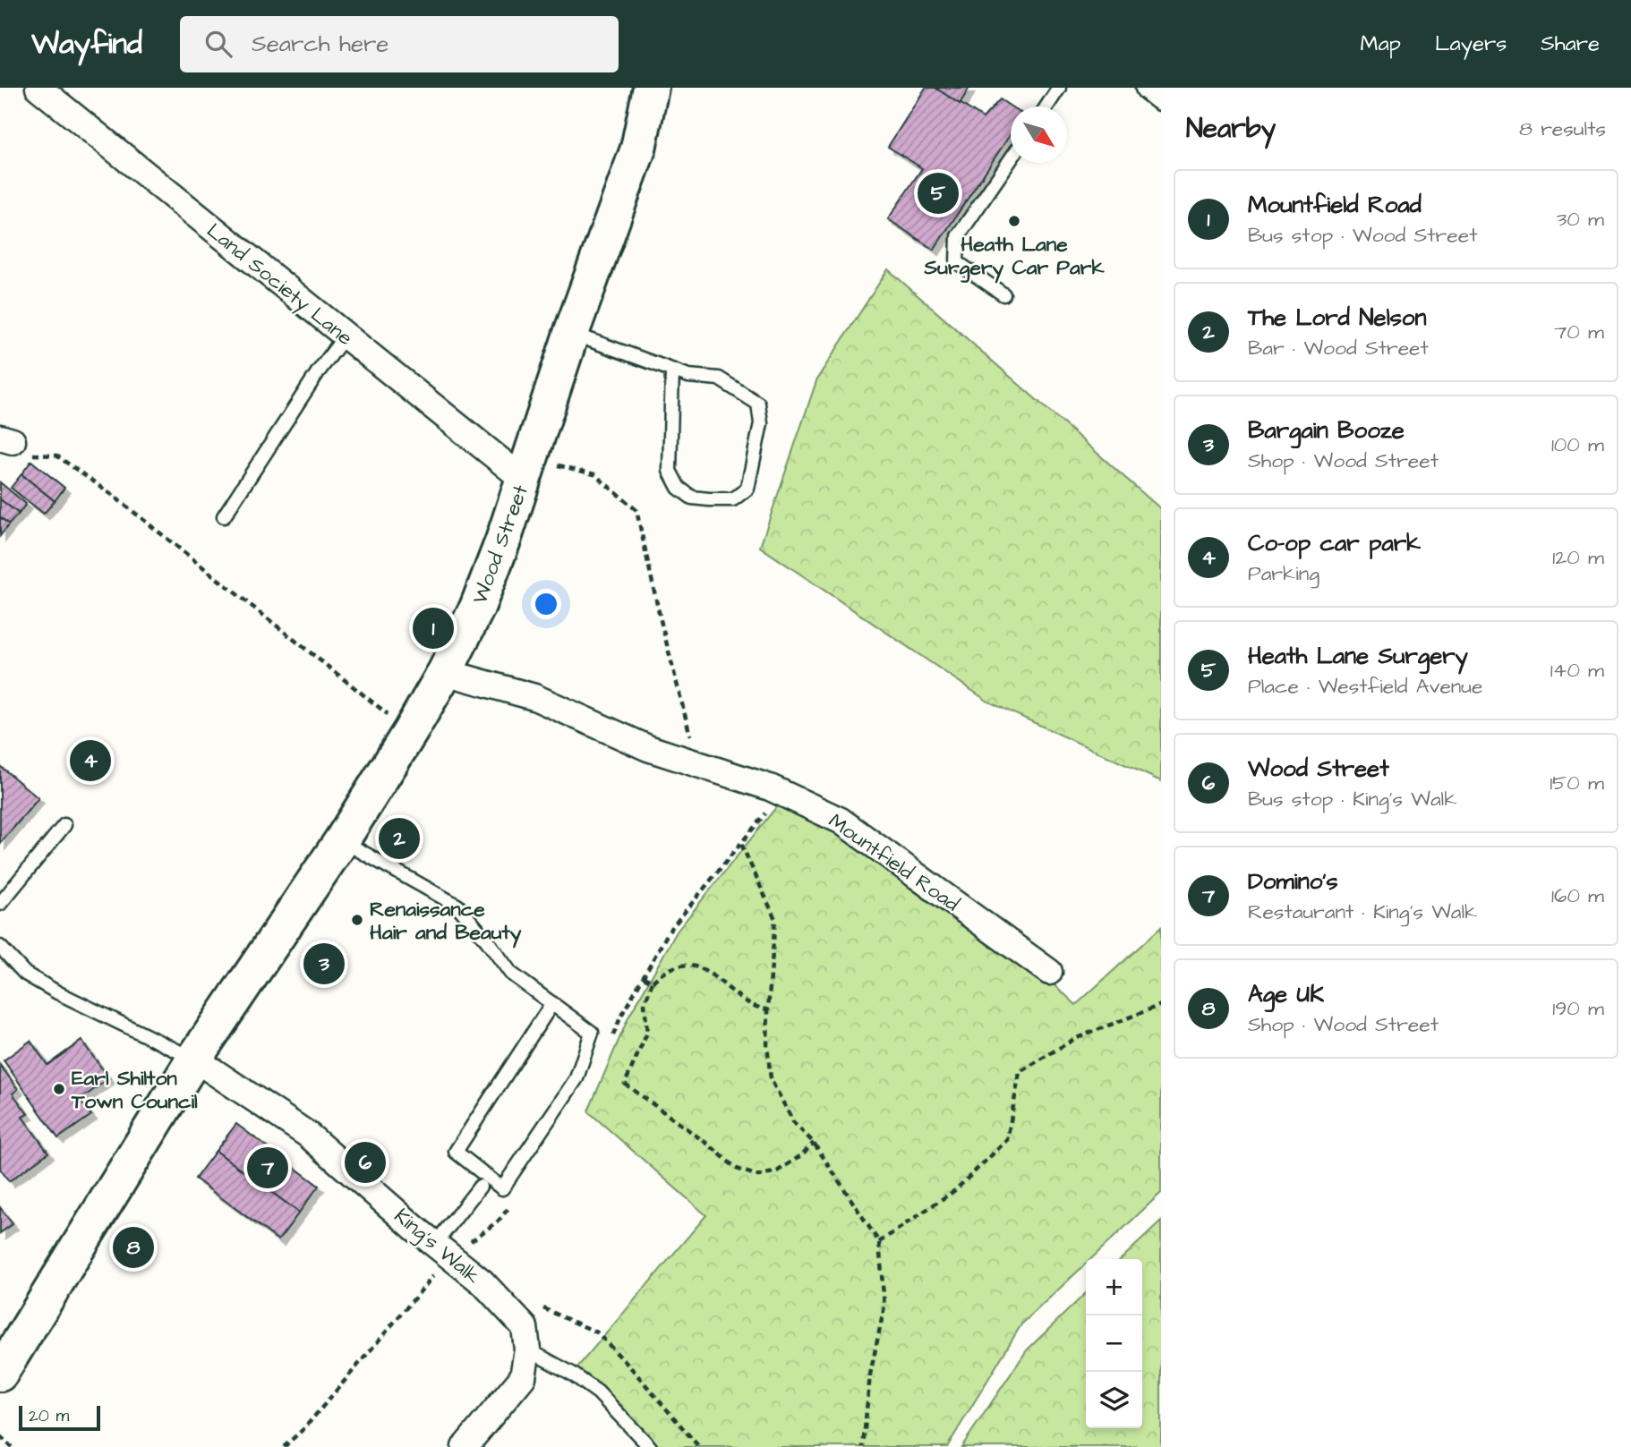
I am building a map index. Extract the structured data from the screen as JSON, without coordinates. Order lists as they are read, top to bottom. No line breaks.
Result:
{"streets":{"street":["Land Society Lane","Wood Street","Mountfield Road","King's Walk"]},"crossings":[["Land Society Lane","Wood Street"],["Wood Street","Mountfield Road"],["Wood Street","King's Walk"]],"places":["Heath Lane Surgery Car Park","Renaissance Hair and Beauty","Earl Shilton Town Council"],"scale_bar":"20 m","north":"bottom right","page":{"header":"Wayfind","search":"Search here","nav":["Map","Layers","Share"],"heading":["Nearby","8 results"],"pins":["5","1","4","2","3","6","7","8"],"list":[{"mark":"1","name":"Mountfield Road","note":"Bus stop · Wood Street","value":"30 m"},{"mark":"2","name":"The Lord Nelson","note":"Bar · Wood Street","value":"70 m"},{"mark":"3","name":"Bargain Booze","note":"Shop · Wood Street","value":"100 m"},{"mark":"4","name":"Co-op car park","note":"Parking","value":"120 m"},{"mark":"5","name":"Heath Lane Surgery","note":"Place · Westfield Avenue","value":"140 m"},{"mark":"6","name":"Wood Street","note":"Bus stop · King's Walk","value":"150 m"},{"mark":"7","name":"Domino's","note":"Restaurant · King's Walk","value":"160 m"},{"mark":"8","name":"Age UK","note":"Shop · Wood Street","value":"190 m"}],"map_buttons":["+","−"],"scale":"20 m"}}
